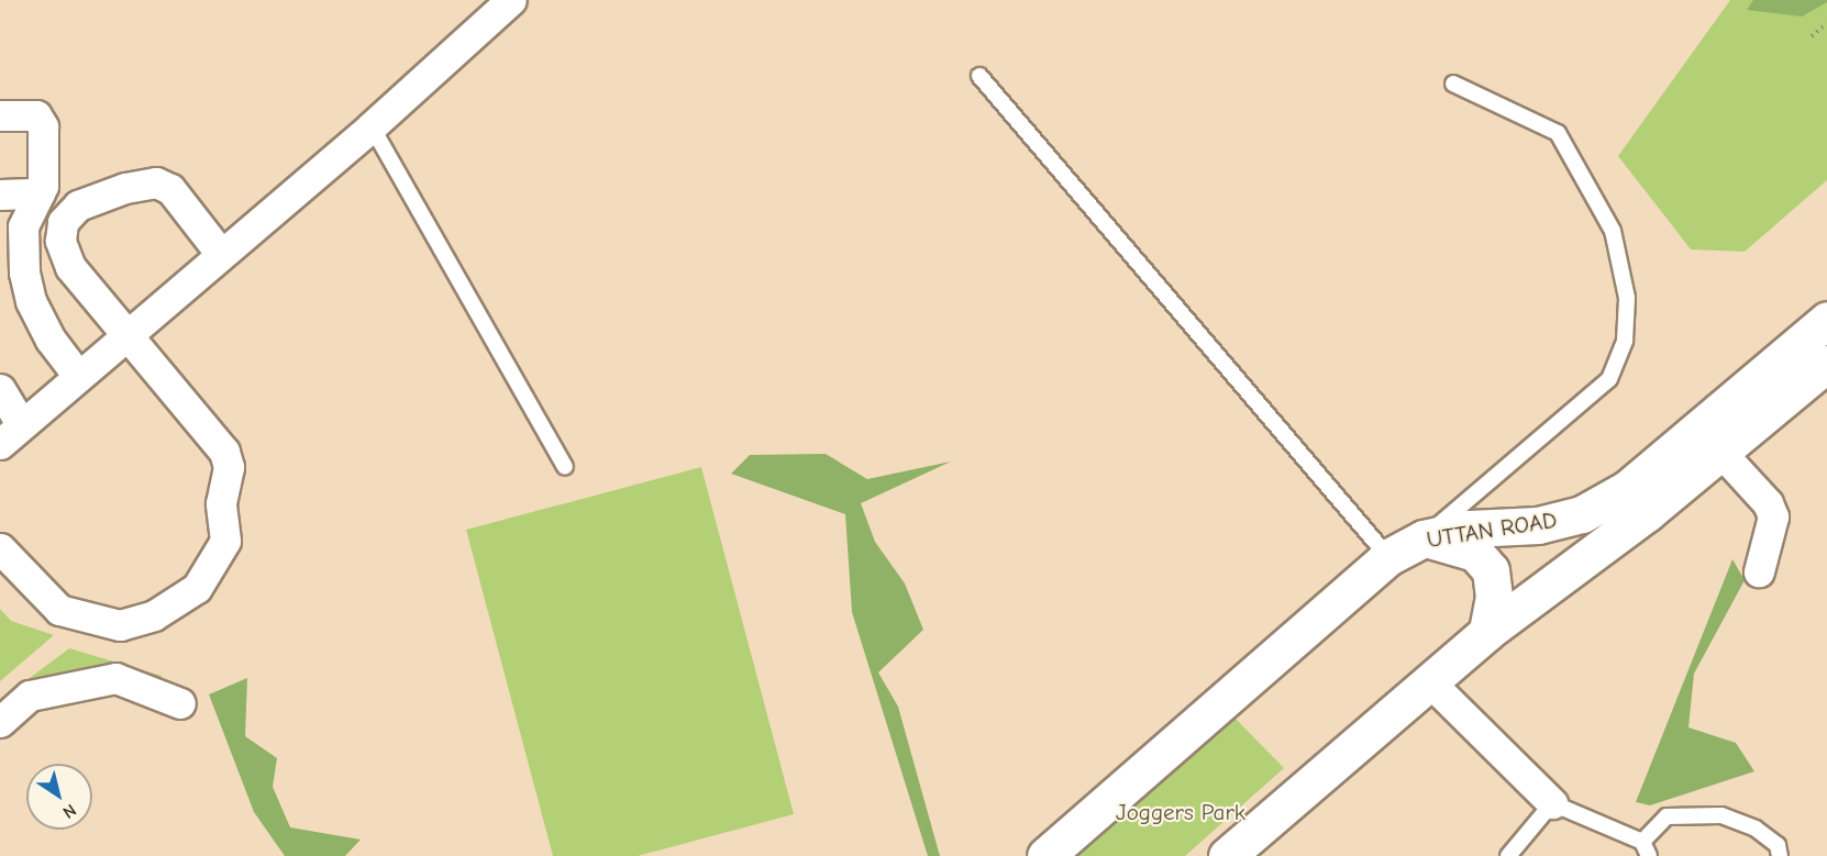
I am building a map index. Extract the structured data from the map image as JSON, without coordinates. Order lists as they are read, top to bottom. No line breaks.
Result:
{"streets":{"main road":["UTTAN ROAD"]},"parks":["Joggers Park"],"north":"bottom right"}
